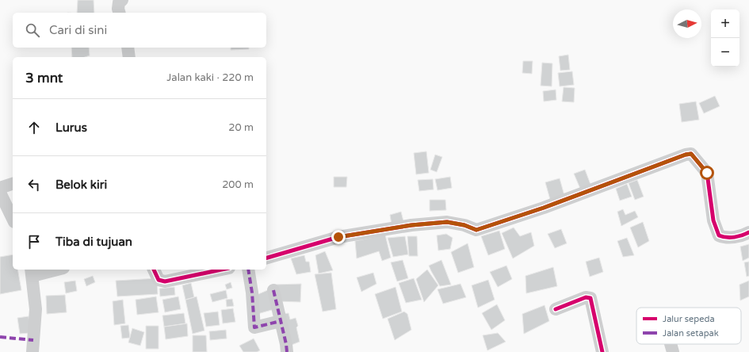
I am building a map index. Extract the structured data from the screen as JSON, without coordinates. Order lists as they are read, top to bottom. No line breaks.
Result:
{"legend":["Jalur sepeda","Jalan setapak"],"north":"right","page":{"map_buttons":["+","−"],"search":"Cari di sini","heading":["3 mnt","Jalan kaki · 220 m"],"list":[["Lurus","20 m"],["Belok kiri","200 m"],"Tiba di tujuan"]}}
